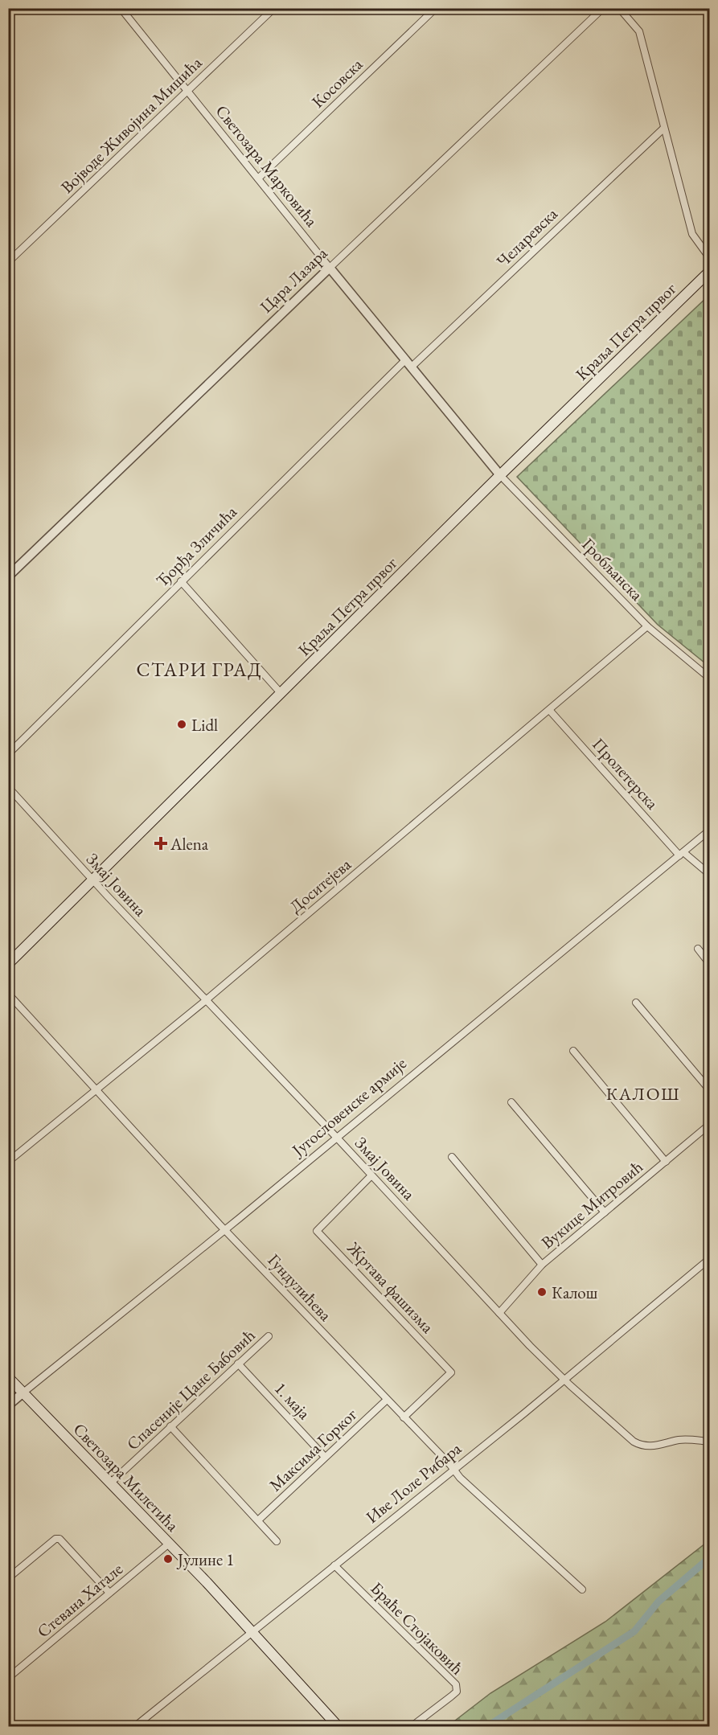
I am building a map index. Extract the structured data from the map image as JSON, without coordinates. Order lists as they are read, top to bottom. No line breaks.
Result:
{"streets":{"main road":["Краља Петра првог","Светозара Милетића"],"street":["Косовска","Војводе Живојина Мишића","Светозара Марковића","Челаревска","Цара Лазара","Ђорђа Зличића","Гробљанска","Пролетерска","Змај Јовина","Доситејева","Југословенске армије","Вукице Митровић","Гундулићева","Жртава фашизма","Спасеније Цане Бабовић","1. маја","Максима Горког","Иве Лоле Рибара","Стевана Хатале","Браће Стојаковић"]},"crossings":[["Косовска","Светозара Марковића"],["Војводе Живојина Мишића","Светозара Марковића"],["Светозара Марковића","Челаревска"],["Светозара Марковића","Цара Лазара"],["Светозара Марковића","Краља Петра првог"],["Светозара Марковића","Ђорђа Зличића"],["Светозара Марковића","Гробљанска"],["Челаревска","Ђорђа Зличића"],["Краља Петра првог","Гробљанска"],["Краља Петра првог","Змај Јовина"],["Гробљанска","Доситејева"],["Пролетерска","Доситејева"],["Пролетерска","Југословенске армије"],["Змај Јовина","Доситејева"],["Змај Јовина","Југословенске армије"],["Змај Јовина","Вукице Митровић"],["Змај Јовина","Жртава фашизма"],["Змај Јовина","Иве Лоле Рибара"],["Доситејева","Гундулићева"],["Југословенске армије","Гундулићева"],["Југословенске армије","Светозара Милетића"],["Гундулићева","Жртава фашизма"],["Гундулићева","Максима Горког"],["Гундулићева","Иве Лоле Рибара"],["Спасеније Цане Бабовић","1. маја"],["Спасеније Цане Бабовић","Светозара Милетића"],["1. маја","Максима Горког"],["Светозара Милетића","Иве Лоле Рибара"],["Светозара Милетића","Стевана Хатале"],["Иве Лоле Рибара","Браће Стојаковић"]],"districts":["СТАРИ ГРАД","КАЛОШ"],"places":{"other":["Lidl","Калош","Јулине 1"],"health":["Alena"]}}
